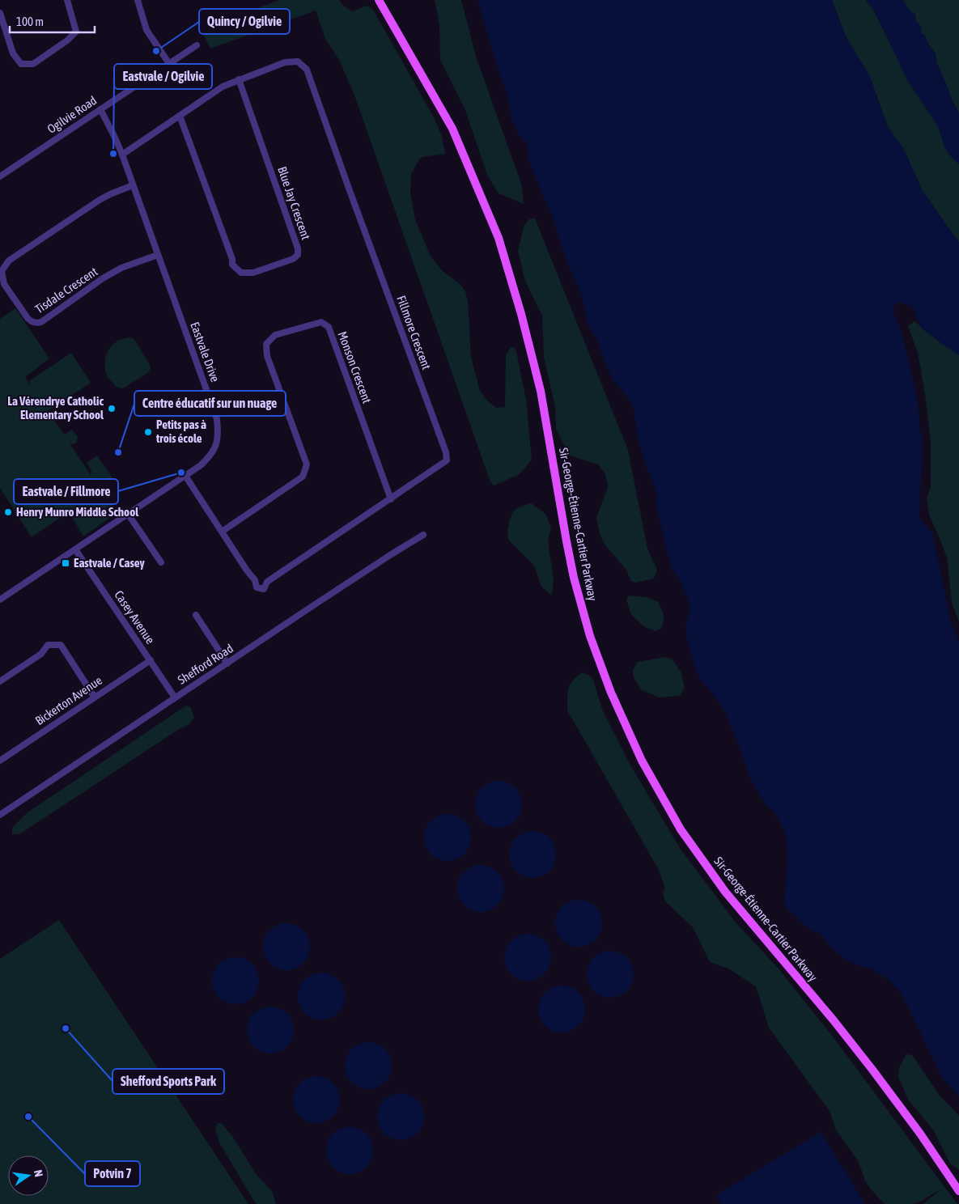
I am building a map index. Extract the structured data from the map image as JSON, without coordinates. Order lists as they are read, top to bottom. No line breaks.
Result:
{"streets":{"main road":["Sir-George-Étienne-Cartier Parkway"],"street":["Ogilvie Road","Blue Jay Crescent","Tisdale Crescent","Fillmore Crescent","Eastvale Drive","Monson Crescent","Casey Avenue","Shefford Road","Bickerton Avenue"]},"crossings":[["Ogilvie Road","Eastvale Drive"],["Blue Jay Crescent","Fillmore Crescent"],["Tisdale Crescent","Eastvale Drive"],["Fillmore Crescent","Eastvale Drive"],["Fillmore Crescent","Monson Crescent"],["Eastvale Drive","Casey Avenue"],["Casey Avenue","Shefford Road"],["Casey Avenue","Bickerton Avenue"]],"places":{"other":["Quincy / Ogilvie","Eastvale / Ogilvie","La Vérendrye Catholic Elementary School","Petits pas à trois école","Centre éducatif sur un nuage","Eastvale / Fillmore","Henry Munro Middle School","Shefford Sports Park","Potvin 7"],"transit":["Eastvale / Casey"]},"scale_bar":"100 m","north":"right"}
